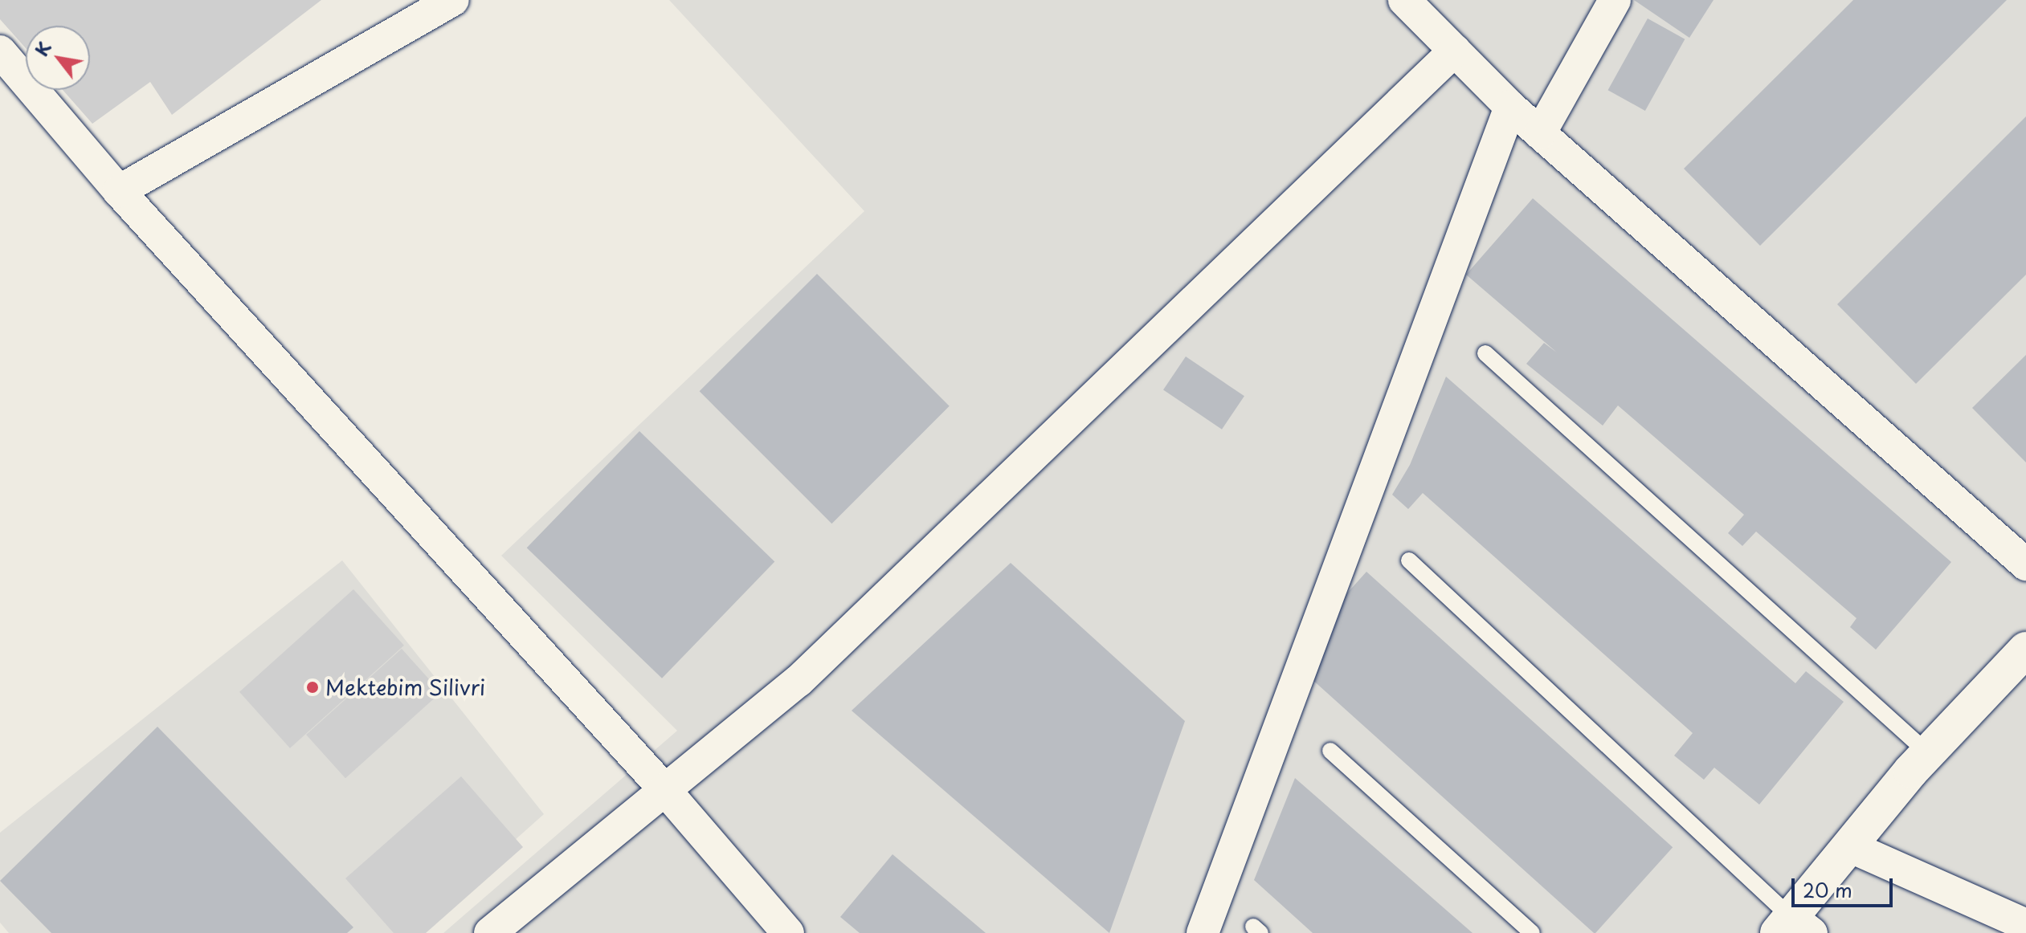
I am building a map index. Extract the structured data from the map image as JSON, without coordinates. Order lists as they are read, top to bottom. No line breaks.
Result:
{"places":["Mektebim Silivri"],"scale_bar":"20 m","north":"top left"}
